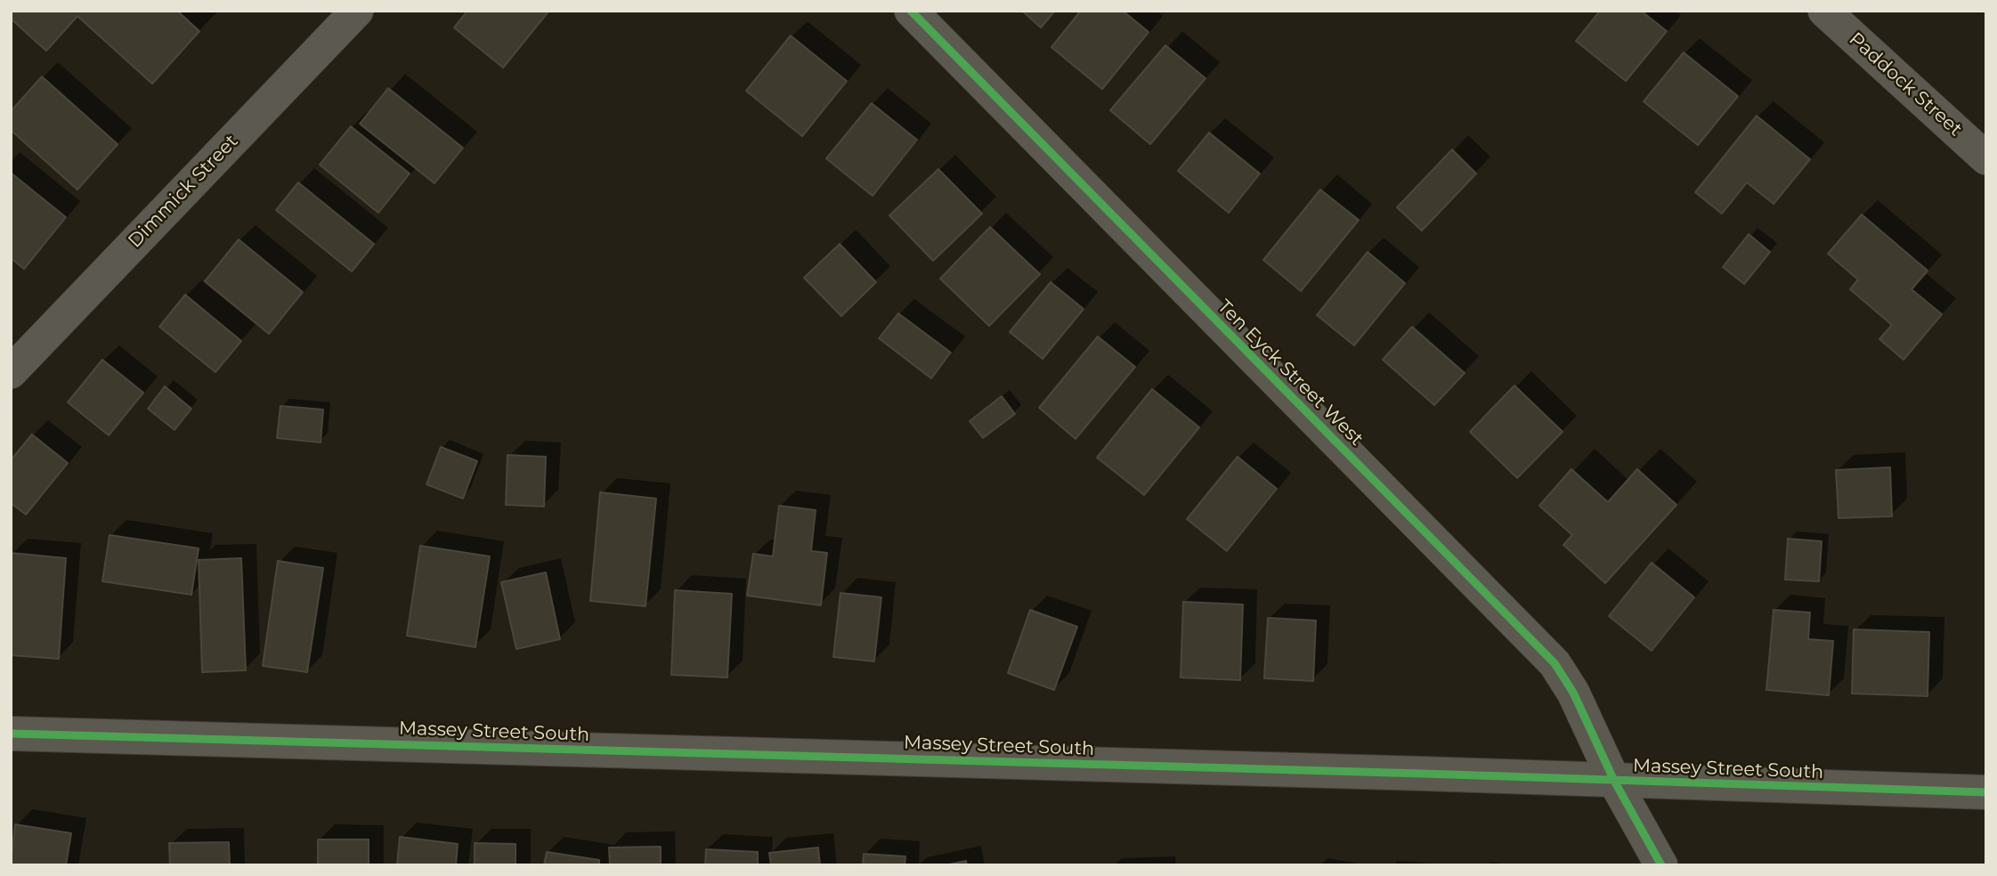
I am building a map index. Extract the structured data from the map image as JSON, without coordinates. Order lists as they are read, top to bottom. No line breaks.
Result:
{"streets":{"street":["Paddock Street","Dimmick Street","Ten Eyck Street West","Massey Street South"]},"crossings":[["Ten Eyck Street West","Massey Street South"]]}
